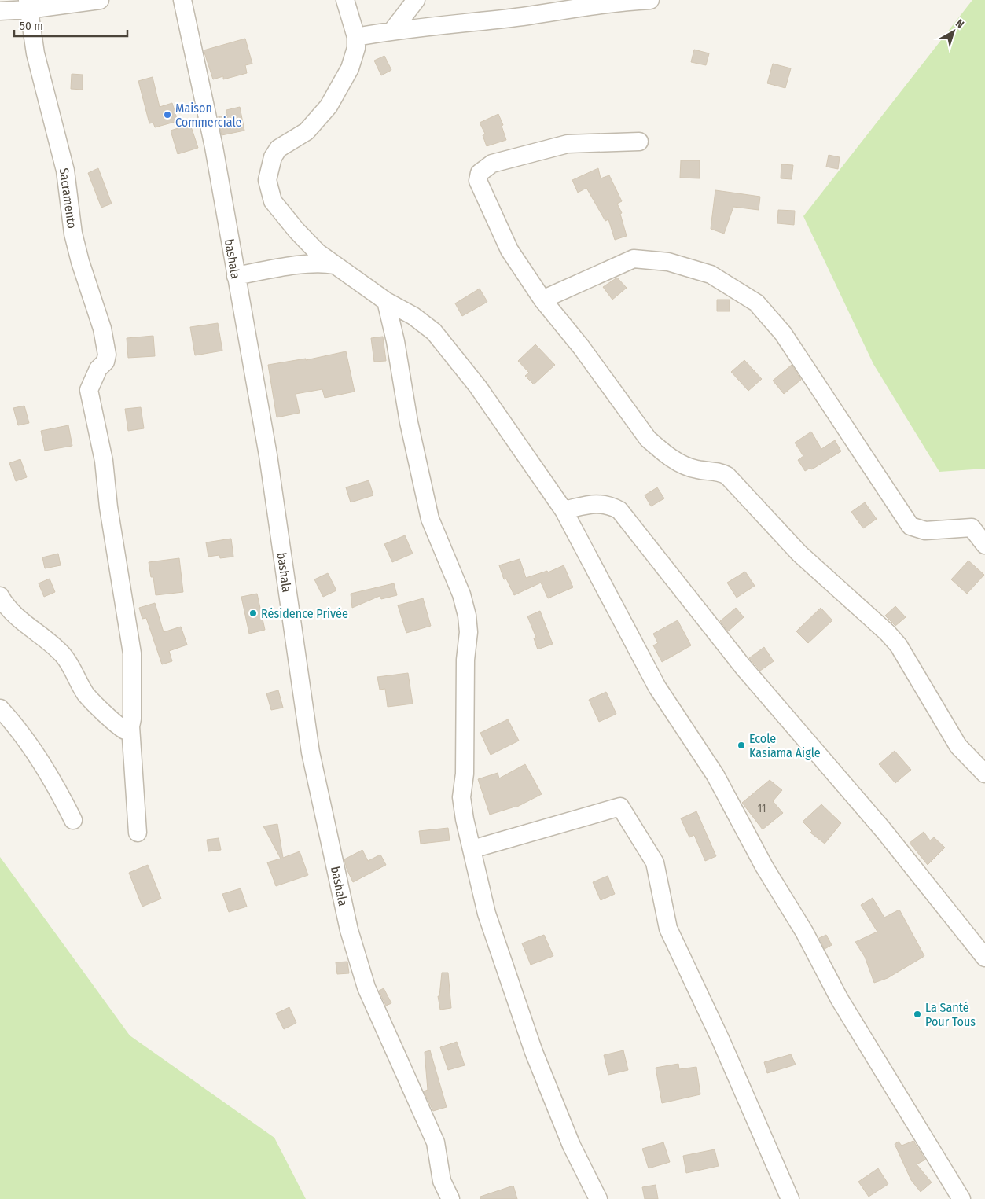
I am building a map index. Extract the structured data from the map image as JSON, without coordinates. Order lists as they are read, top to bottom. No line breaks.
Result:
{"streets":{"street":["Sacramento","bashala"]},"places":["Maison Commerciale","Résidence Privée","Ecole Kasiama Aigle","La Santé Pour Tous"],"house_numbers":["11"],"scale_bar":"50 m","north":"top right"}
